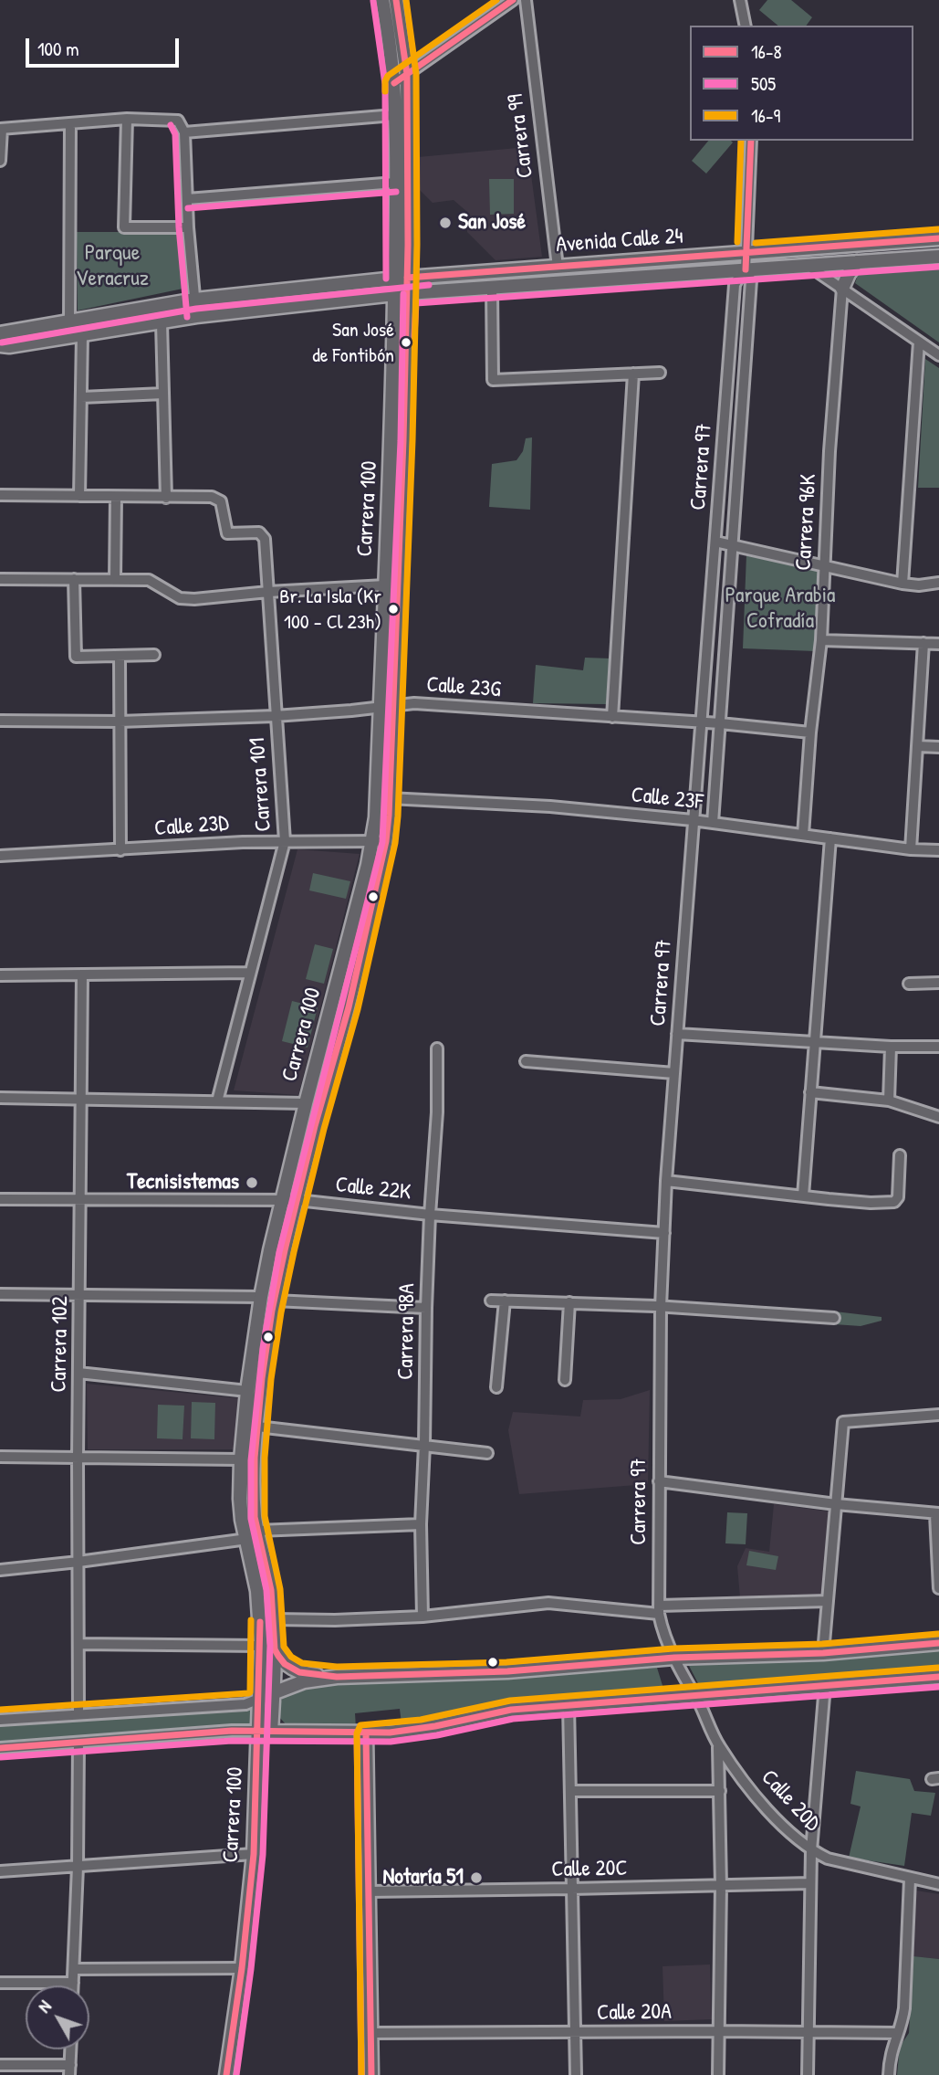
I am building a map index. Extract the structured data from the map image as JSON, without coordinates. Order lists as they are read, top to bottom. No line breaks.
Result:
{"streets":{"main road":["Avenida Calle 24","Carrera 100"],"street":["Carrera 99","Carrera 97","Carrera 96K","Calle 23G","Carrera 101","Calle 23F","Calle 23D","Calle 22K","Carrera 98A","Carrera 102","Calle 20D","Calle 20C","Calle 20A"]},"crossings":[["Carrera 99","Avenida Calle 24"],["Avenida Calle 24","Carrera 97"],["Avenida Calle 24","Carrera 100"],["Carrera 97","Calle 23G"],["Carrera 97","Calle 23F"],["Carrera 97","Calle 22K"],["Carrera 97","Calle 20D"],["Carrera 100","Calle 23G"],["Carrera 100","Calle 23F"],["Carrera 100","Calle 23D"],["Carrera 100","Calle 22K"],["Carrera 96K","Calle 23G"],["Carrera 96K","Calle 23F"],["Calle 23G","Carrera 101"],["Carrera 101","Calle 23D"],["Calle 22K","Carrera 98A"],["Calle 22K","Carrera 102"]],"parks":["Parque Veracruz","Parque Arabia Cofradía"],"places":["San José","San José de Fontibón","Br. La Isla (Kr 100 - Cl 23h)","Tecnisistemas","Notaría 51"],"lines":["transit line 16-8","transit line 16-9","transit line 505"],"legend":["16-8","505","16-9"],"scale_bar":"100 m","north":"top left"}
